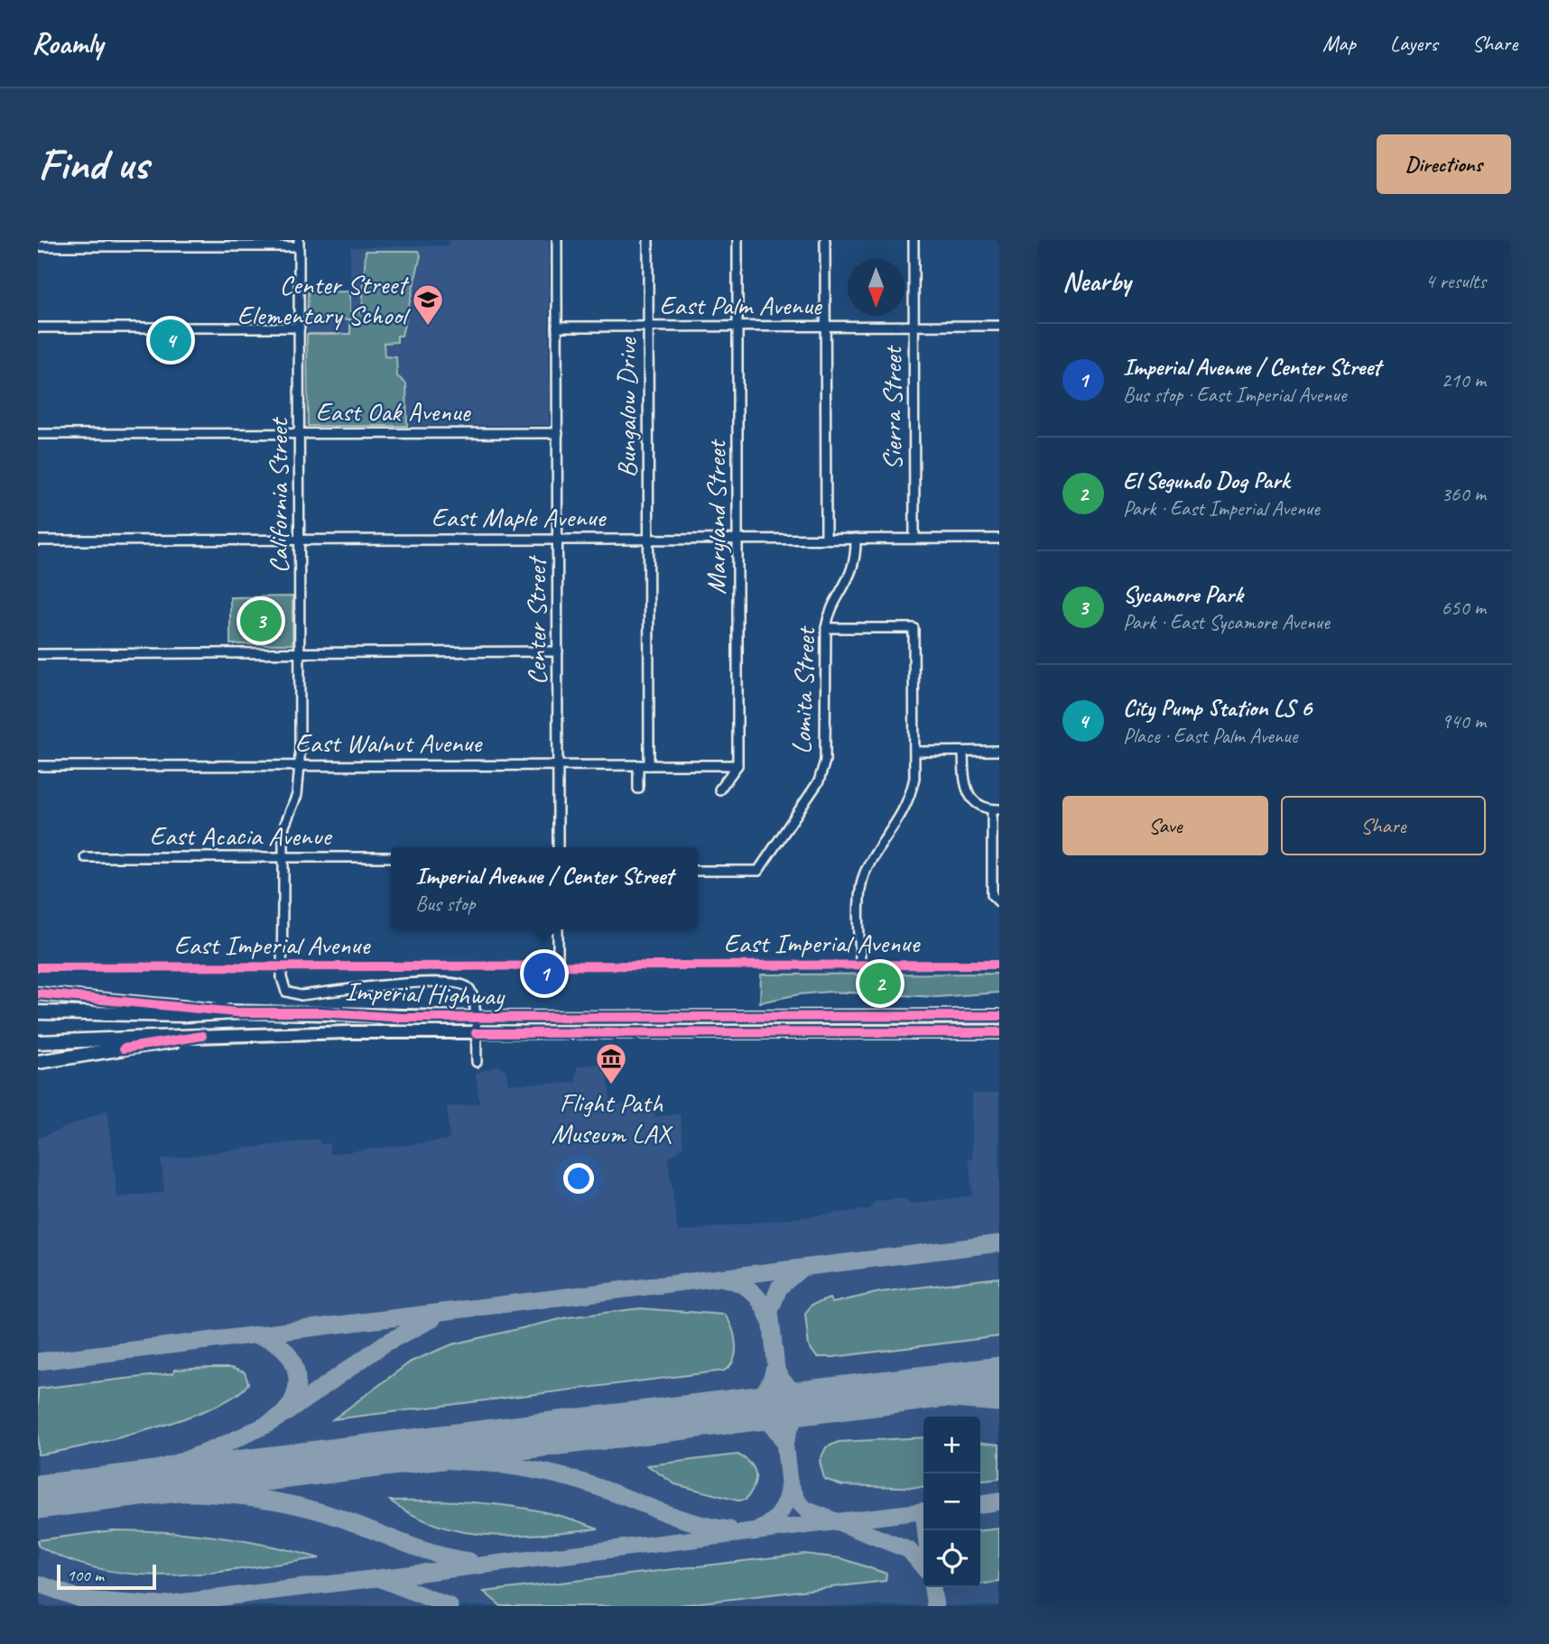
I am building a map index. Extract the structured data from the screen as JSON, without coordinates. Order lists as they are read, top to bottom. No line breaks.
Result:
{"streets":{"main road":["Imperial Highway"],"street":["East Palm Avenue","Bungalow Drive","Sierra Street","East Oak Avenue","California Street","East Maple Avenue","Maryland Street","Center Street","Lomita Street","East Walnut Avenue","East Acacia Avenue","East Imperial Avenue"]},"crossings":[["East Palm Avenue","Bungalow Drive"],["East Palm Avenue","Sierra Street"],["East Palm Avenue","Maryland Street"],["East Palm Avenue","Center Street"],["Bungalow Drive","East Maple Avenue"],["Bungalow Drive","East Walnut Avenue"],["Sierra Street","East Maple Avenue"],["East Oak Avenue","California Street"],["East Oak Avenue","Center Street"],["California Street","East Maple Avenue"],["California Street","East Walnut Avenue"],["California Street","East Acacia Avenue"],["California Street","East Imperial Avenue"],["California Street","Imperial Highway"],["East Maple Avenue","Maryland Street"],["East Maple Avenue","Center Street"],["East Maple Avenue","Lomita Street"],["Maryland Street","East Walnut Avenue"],["Center Street","East Walnut Avenue"]],"places":{"school or university":["Center Street Elementary School"],"museum":["Flight Path Museum LAX"]},"scale_bar":"100 m","north":"bottom","page":{"header":"Roamly","nav":["Map","Layers","Share"],"buttons":["Directions",["Save","Share"]],"title":"Find us","heading":["Nearby","4 results"],"pins":["4","3","1","2"],"list":[{"mark":"1","name":"Imperial Avenue / Center Street","note":"Bus stop · East Imperial Avenue","value":"210 m"},{"mark":"2","name":"El Segundo Dog Park","note":"Park · East Imperial Avenue","value":"360 m"},{"mark":"3","name":"Sycamore Park","note":"Park · East Sycamore Avenue","value":"650 m"},{"mark":"4","name":"City Pump Station LS 6","note":"Place · East Palm Avenue","value":"940 m"}],"popup":["Imperial Avenue / Center Street","Bus stop"],"map_buttons":["+","−"],"scale":"100 m"}}
